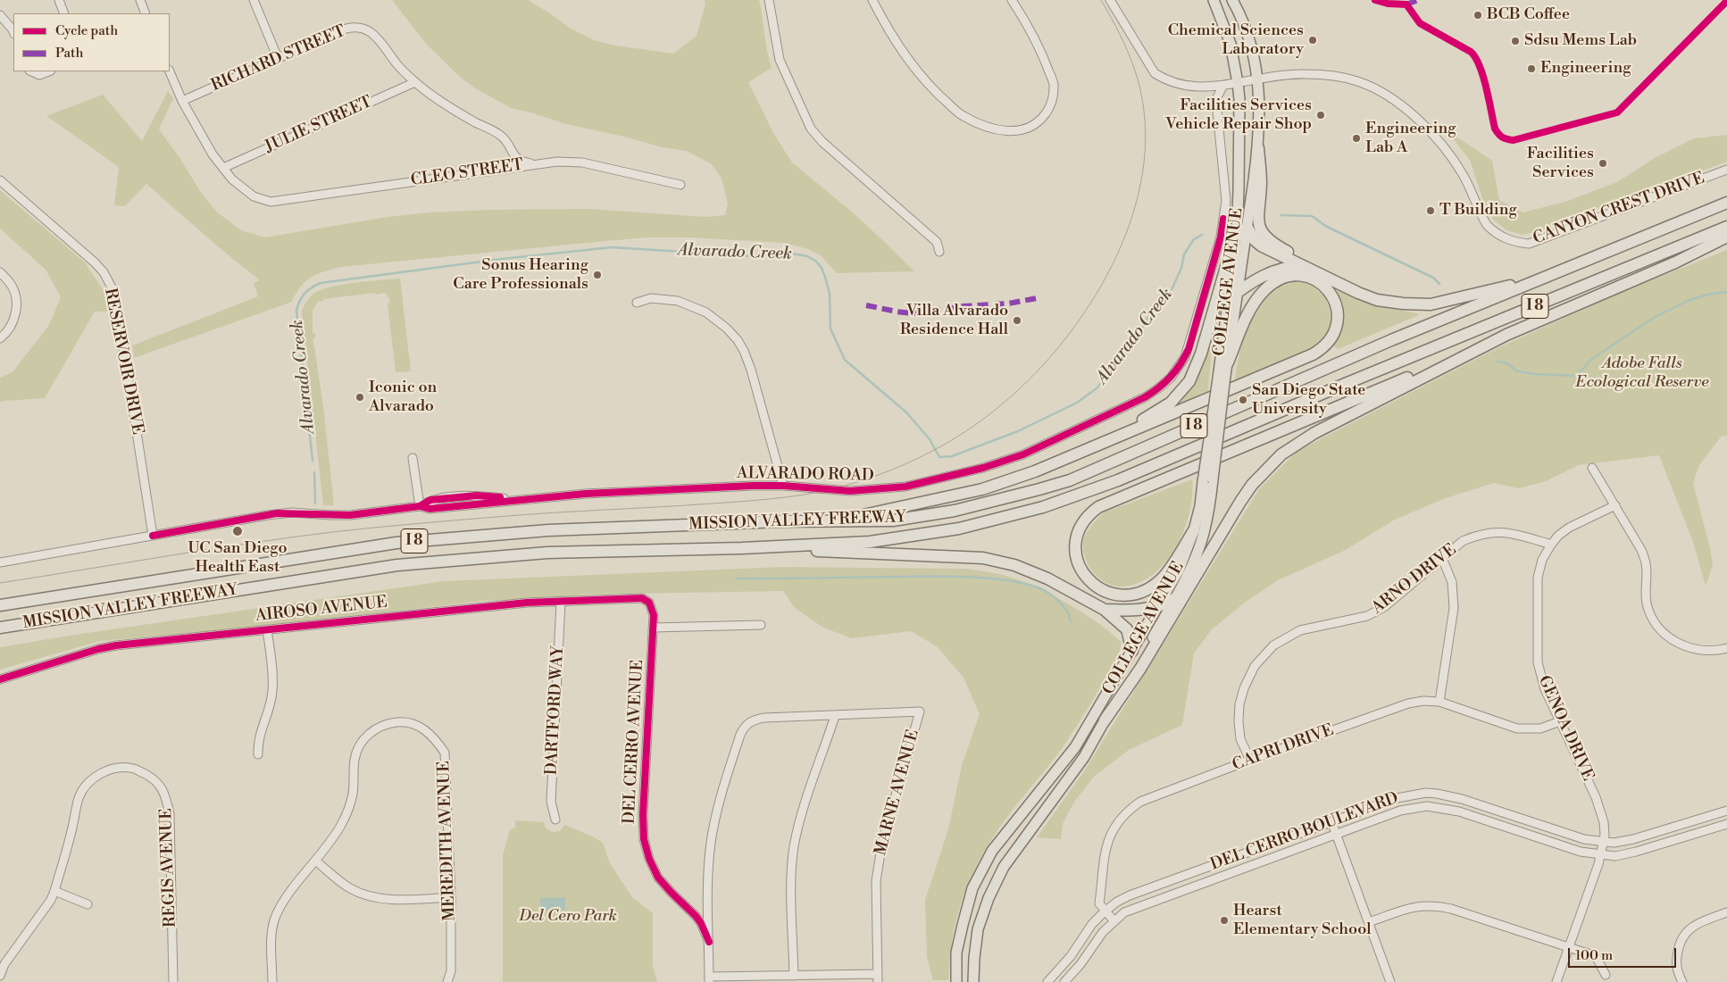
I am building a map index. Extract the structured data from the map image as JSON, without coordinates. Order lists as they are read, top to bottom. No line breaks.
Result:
{"streets":{"highway":["I 8","MISSION VALLEY FREEWAY"],"main road":["COLLEGE AVENUE"],"street":["RICHARD STREET","JULIE STREET","CLEO STREET","CANYON CREST DRIVE","RESERVOIR DRIVE","ALVARADO ROAD","ARNO DRIVE","AIROSO AVENUE","DARTFORD WAY","GENOA DRIVE","DEL CERRO AVENUE","CAPRI DRIVE","MARNE AVENUE","DEL CERRO BOULEVARD","MEREDITH AVENUE","REGIS AVENUE"]},"crossings":[["RICHARD STREET","JULIE STREET"],["RICHARD STREET","CLEO STREET"],["JULIE STREET","CLEO STREET"],["CANYON CREST DRIVE","COLLEGE AVENUE"],["RESERVOIR DRIVE","ALVARADO ROAD"],["ARNO DRIVE","GENOA DRIVE"],["ARNO DRIVE","CAPRI DRIVE"],["AIROSO AVENUE","DARTFORD WAY"],["AIROSO AVENUE","DEL CERRO AVENUE"],["GENOA DRIVE","CAPRI DRIVE"],["GENOA DRIVE","DEL CERRO BOULEVARD"],["CAPRI DRIVE","DEL CERRO BOULEVARD"]],"water":["Alvarado Creek"],"parks":["Adobe Falls Ecological Reserve","Del Cero Park"],"places":["BCB Coffee","Chemical Sciences Laboratory","Sdsu Mems Lab","Engineering","Facilities Services Vehicle Repair Shop","Engineering Lab A","Facilities Services","T Building","Sonus Hearing Care Professionals","Villa Alvarado Residence Hall","Iconic on Alvarado","San Diego State University","UC San Diego Health East","Hearst Elementary School"],"legend":["Cycle path","Path"],"scale_bar":"100 m"}
